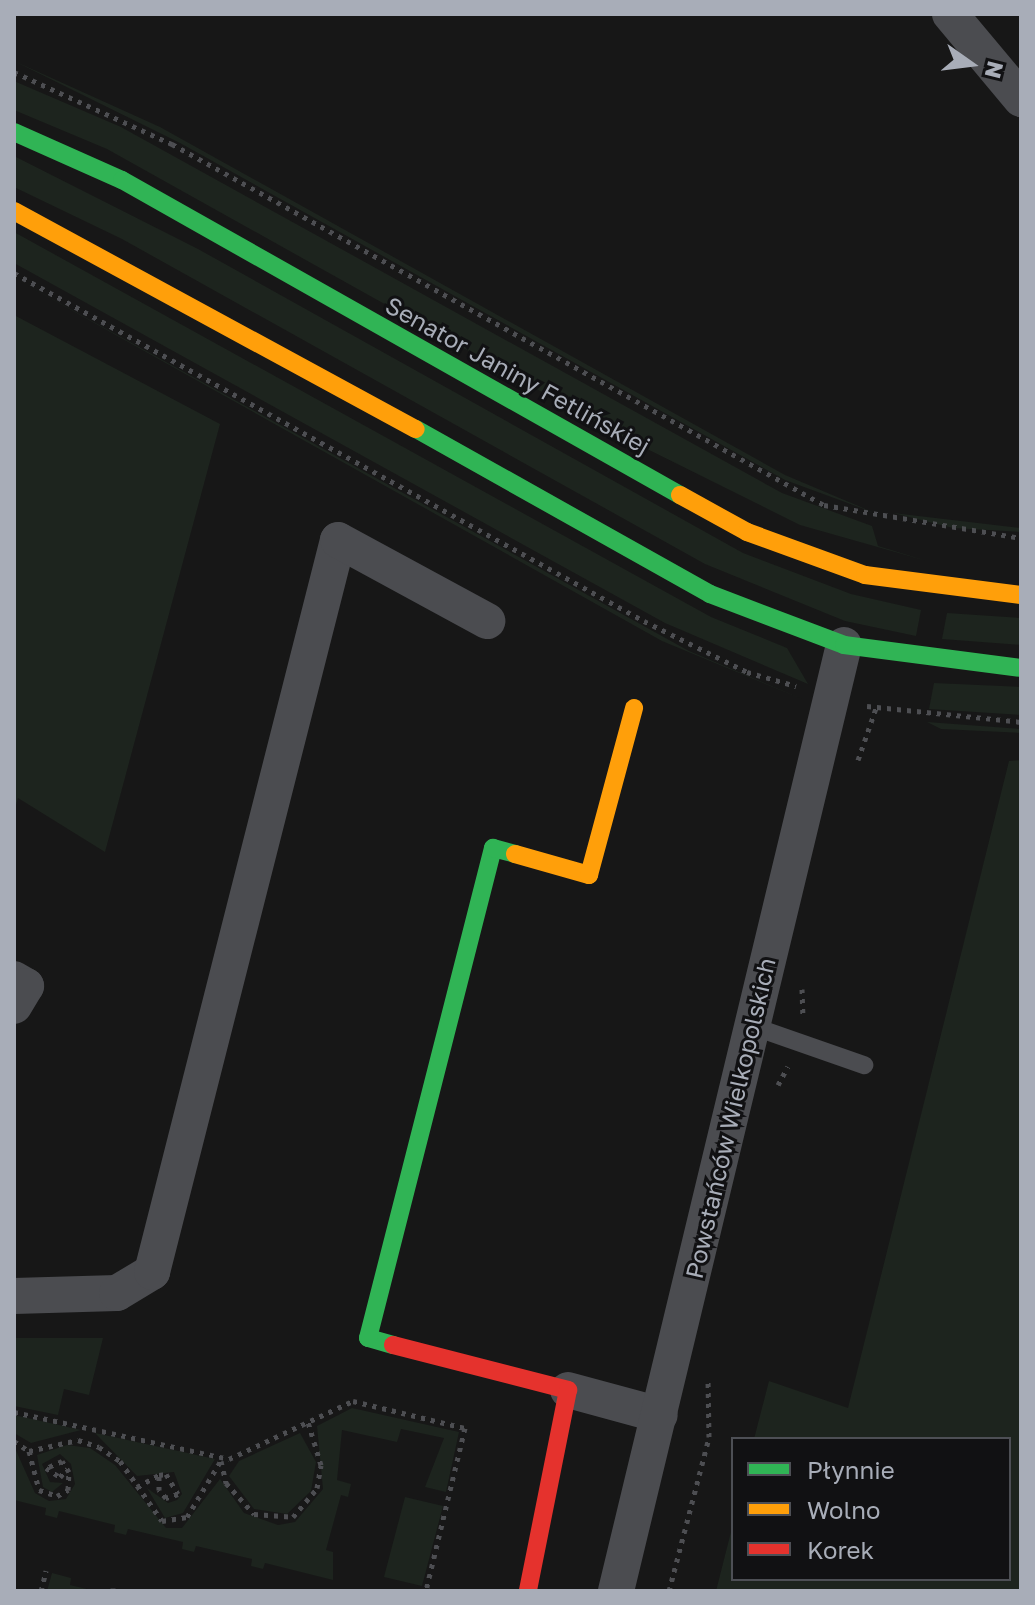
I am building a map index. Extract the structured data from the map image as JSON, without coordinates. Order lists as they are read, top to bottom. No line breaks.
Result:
{"streets":{"main road":["Senator Janiny Fetlińskiej"],"street":["Powstańców Wielkopolskich"]},"legend":["Płynnie","Wolno","Korek"],"north":"right"}
